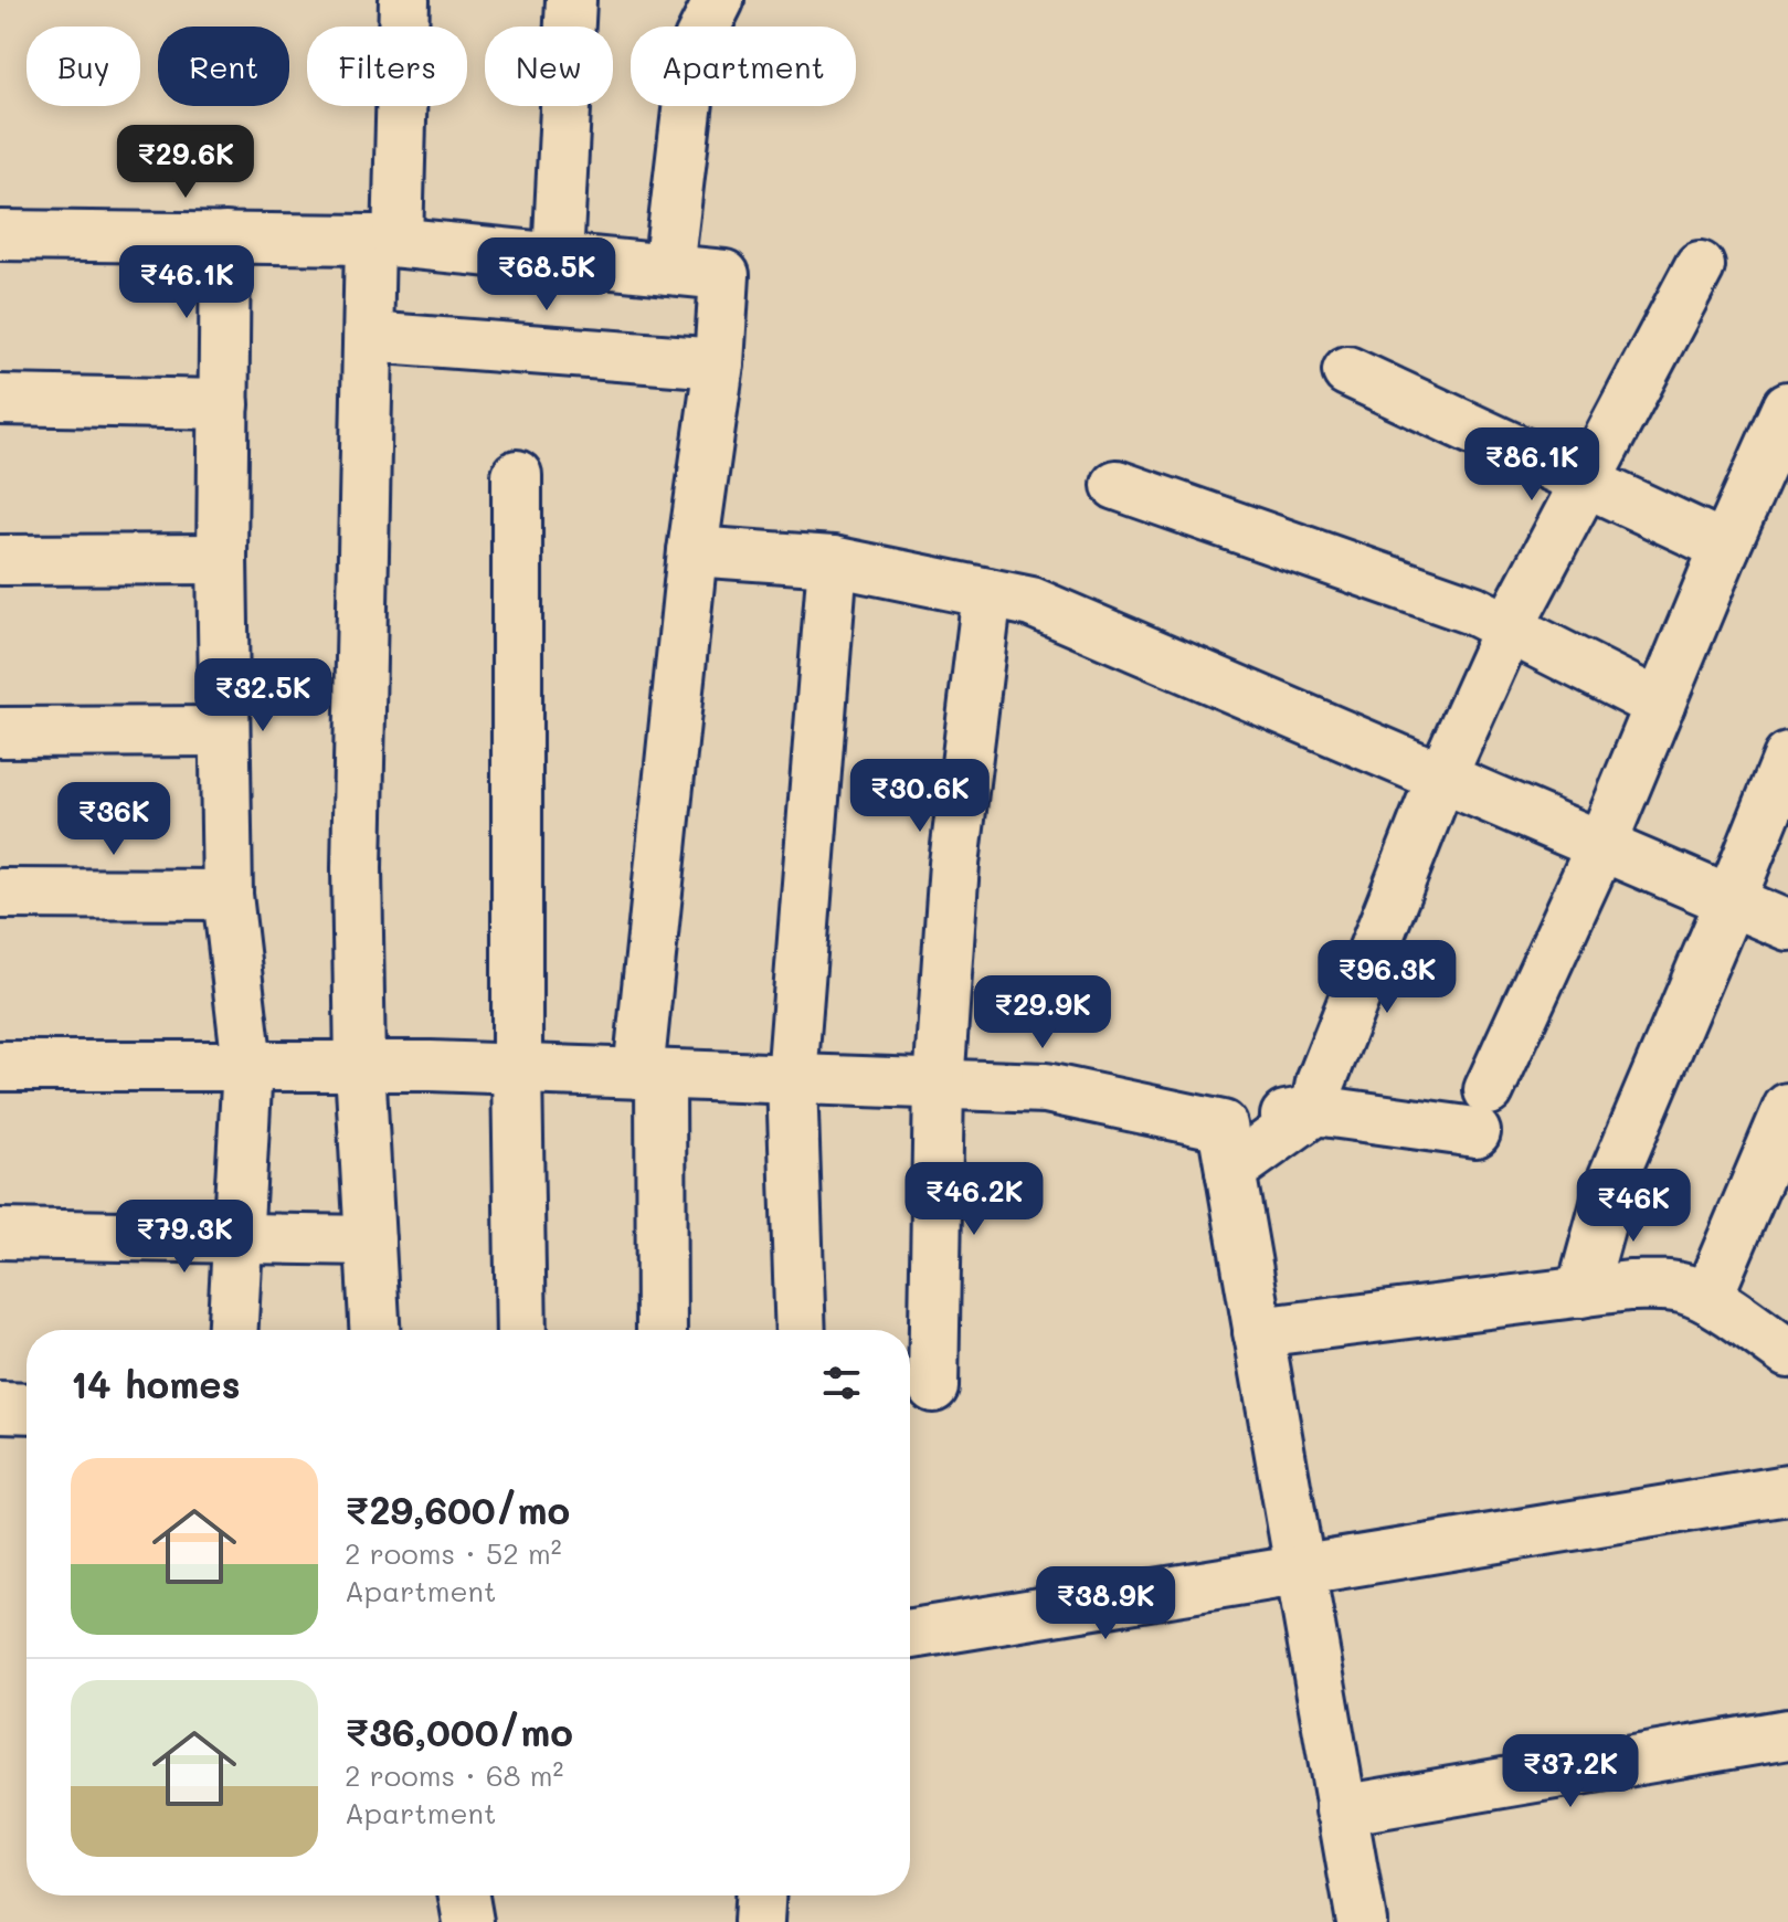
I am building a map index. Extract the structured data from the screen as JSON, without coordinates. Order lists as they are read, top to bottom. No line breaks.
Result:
{"page":{"chip":["Buy","Rent","Filters","New","Apartment"],"price":["₹29.6K","₹68.5K","₹46.1K","₹86.1K","₹32.5K","₹30.6K","₹36K","₹96.3K","₹29.9K","₹46.2K","₹46K","₹79.3K","₹38.9K","₹37.2K"],"heading":"14 homes","list":[{"name":"₹29,600/mo","note":"2 rooms · 52 m² · Apartment"},{"name":"₹36,000/mo","note":"2 rooms · 68 m² · Apartment"}]}}
